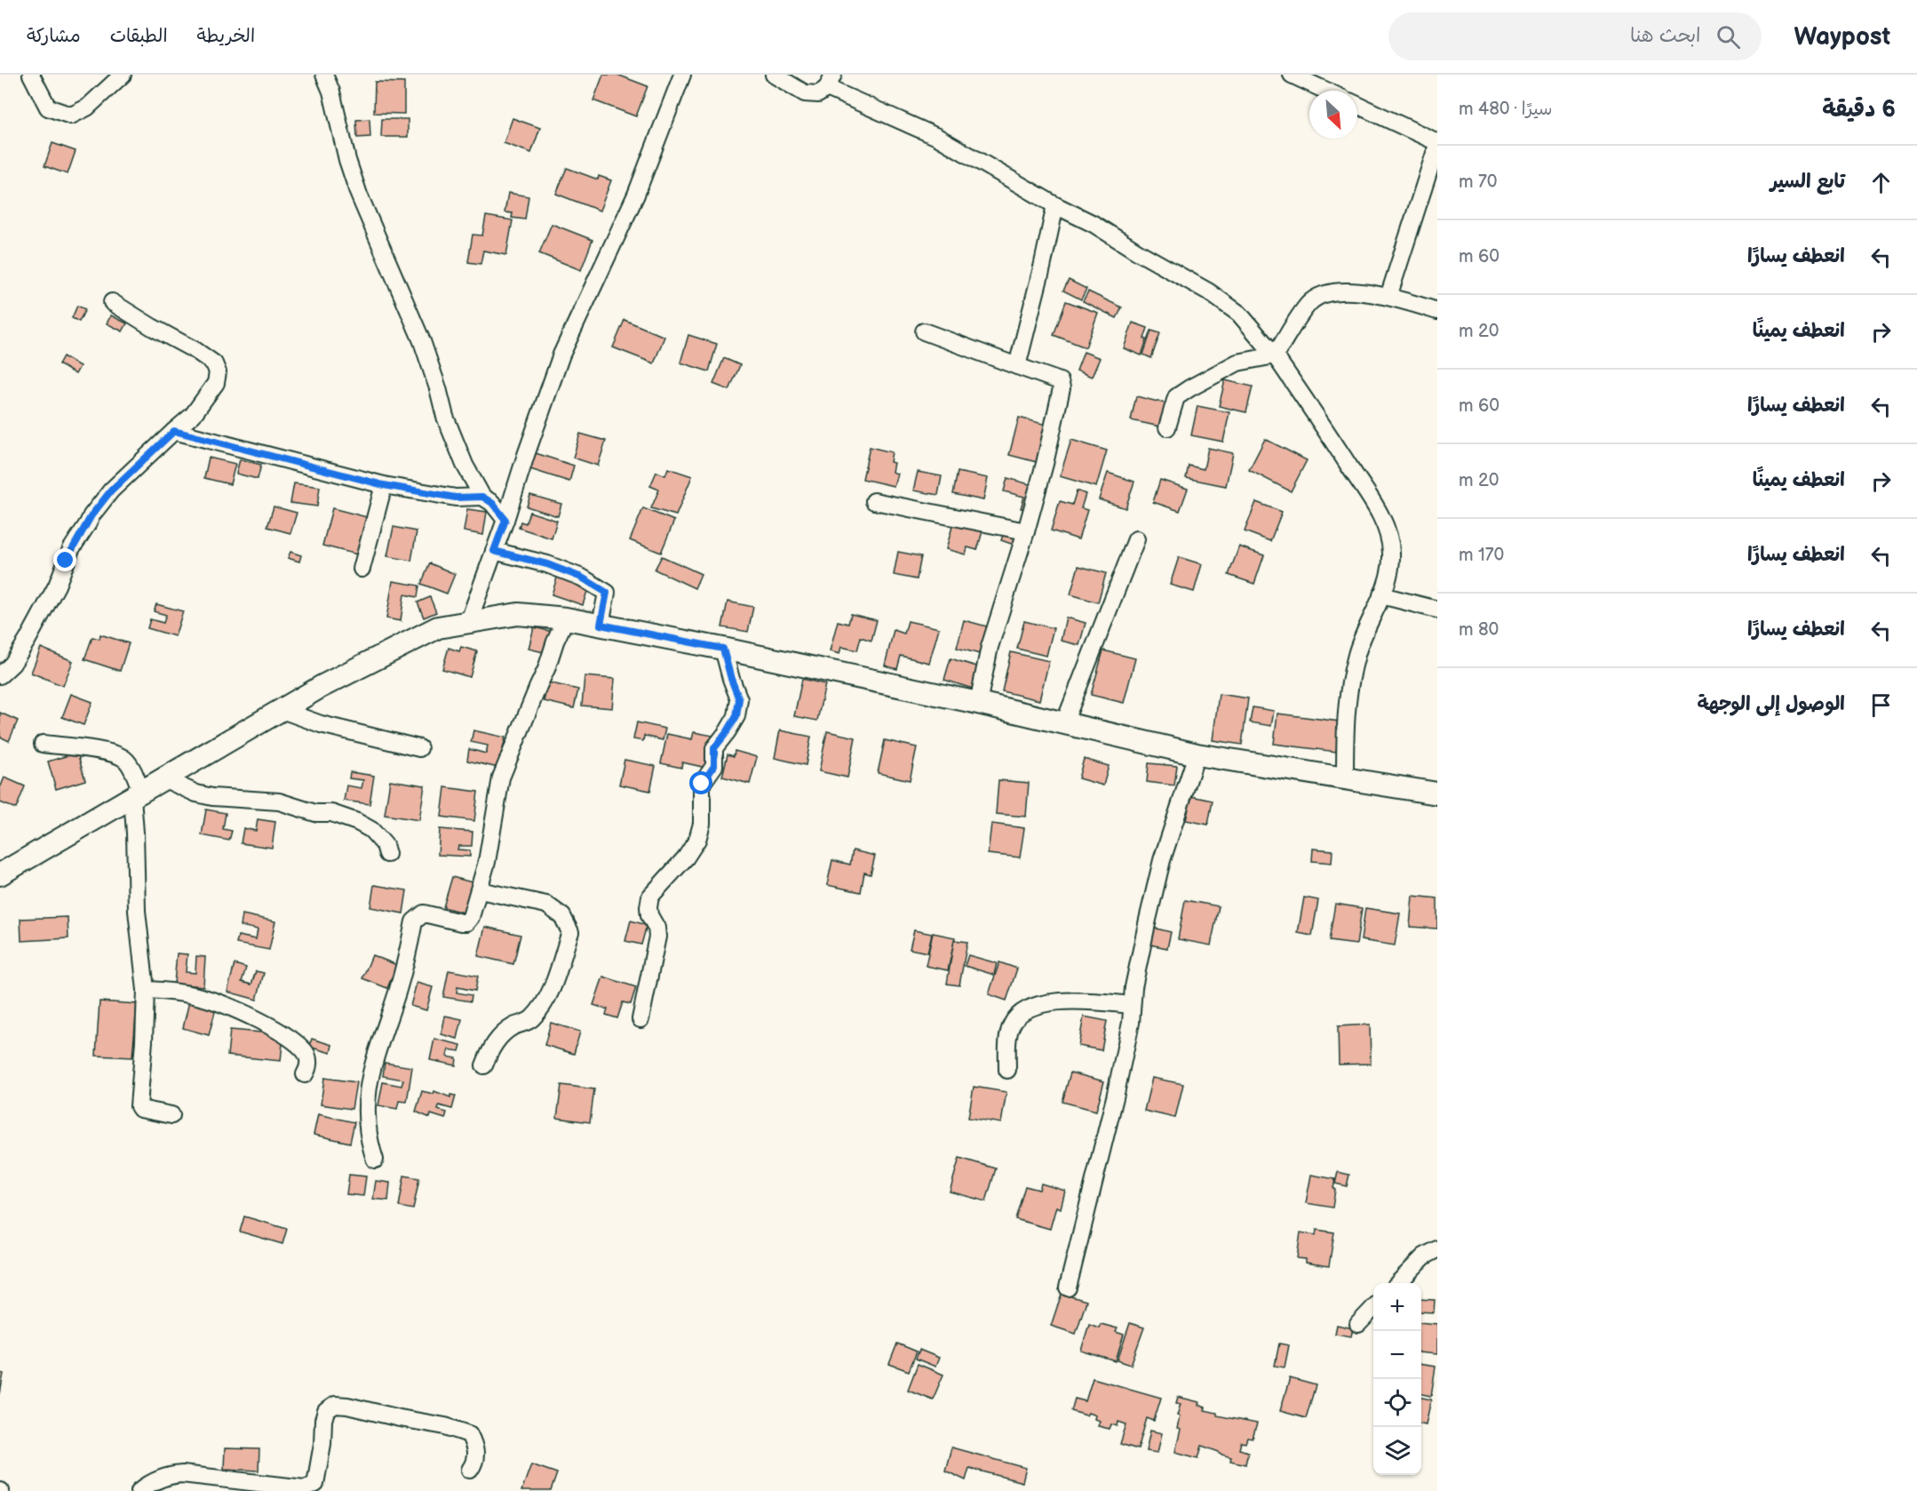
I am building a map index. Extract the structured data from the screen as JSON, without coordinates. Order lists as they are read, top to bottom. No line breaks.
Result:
{"north":"bottom right","page":{"header":"Waypost","search":"ابحث هنا","nav":["الخريطة","الطبقات","مشاركة"],"heading":["6 دقيقة","سيرًا · 480 m"],"list":[["تابع السير","70 m"],["انعطف يسارًا","60 m"],["انعطف يمينًا","20 m"],["انعطف يسارًا","60 m"],["انعطف يمينًا","20 m"],["انعطف يسارًا","170 m"],["انعطف يسارًا","80 m"],"الوصول إلى الوجهة"],"map_buttons":["+","−"]}}
